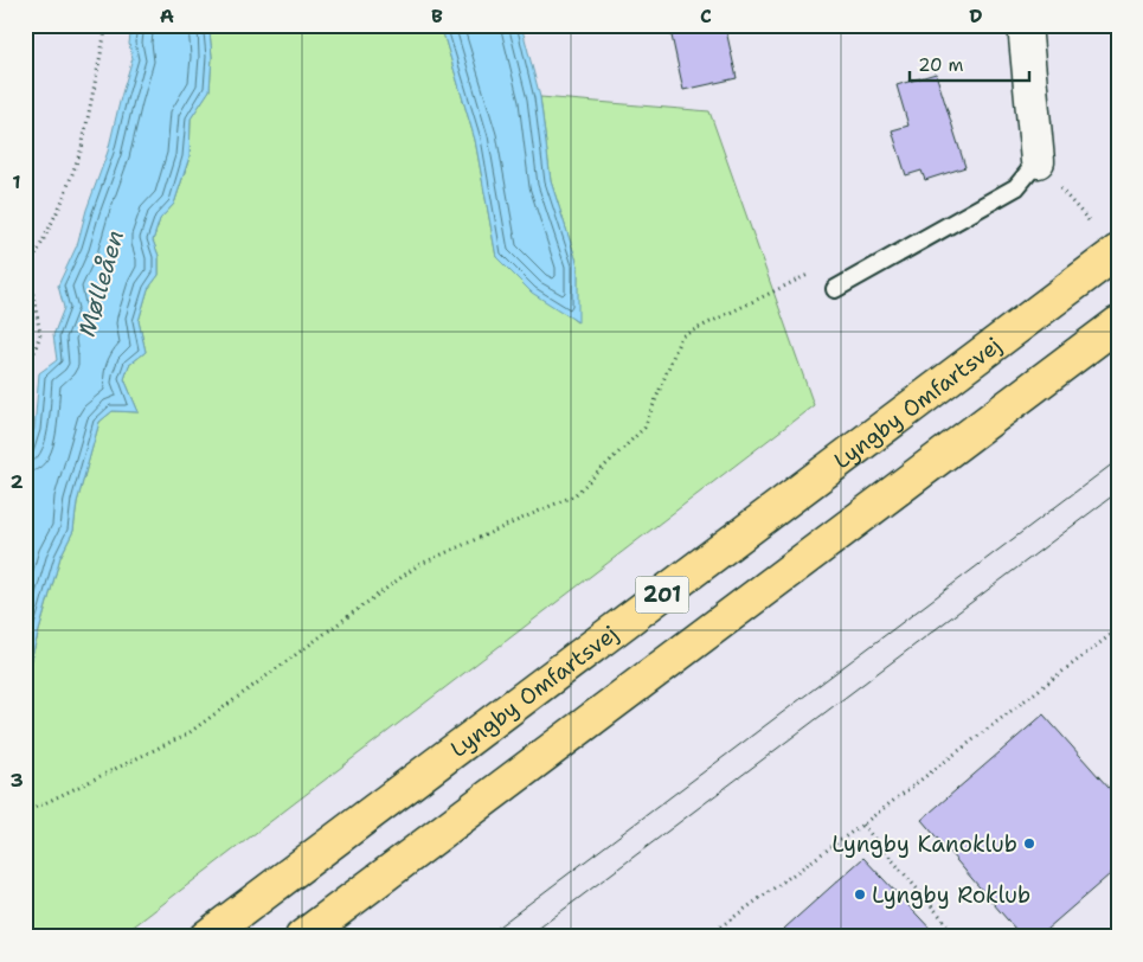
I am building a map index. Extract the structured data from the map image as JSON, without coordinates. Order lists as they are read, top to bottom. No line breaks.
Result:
{"streets":{"highway":["Lyngby Omfartsvej","201"]},"water":["Mølleåen"],"places":["Lyngby Kanoklub","Lyngby Roklub"],"scale_bar":"20 m","grid":{"columns":["A","B","C","D"],"rows":["1","2","3"]}}
